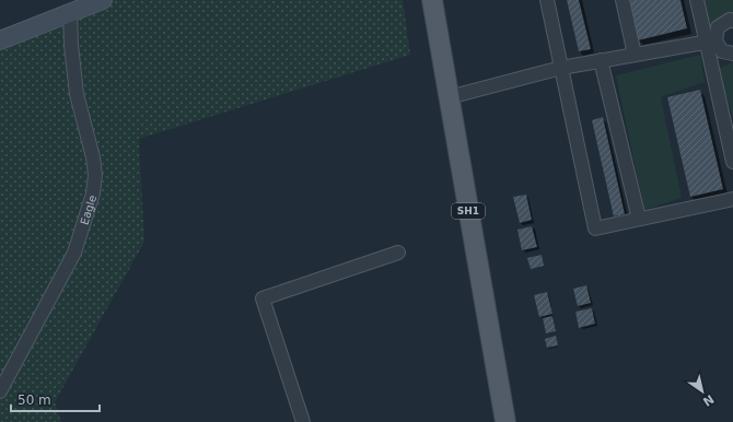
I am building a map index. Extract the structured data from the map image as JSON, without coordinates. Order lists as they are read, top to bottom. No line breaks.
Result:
{"streets":{"main road":["SH1"],"street":["Eagle"]},"scale_bar":"50 m","north":"bottom right"}
